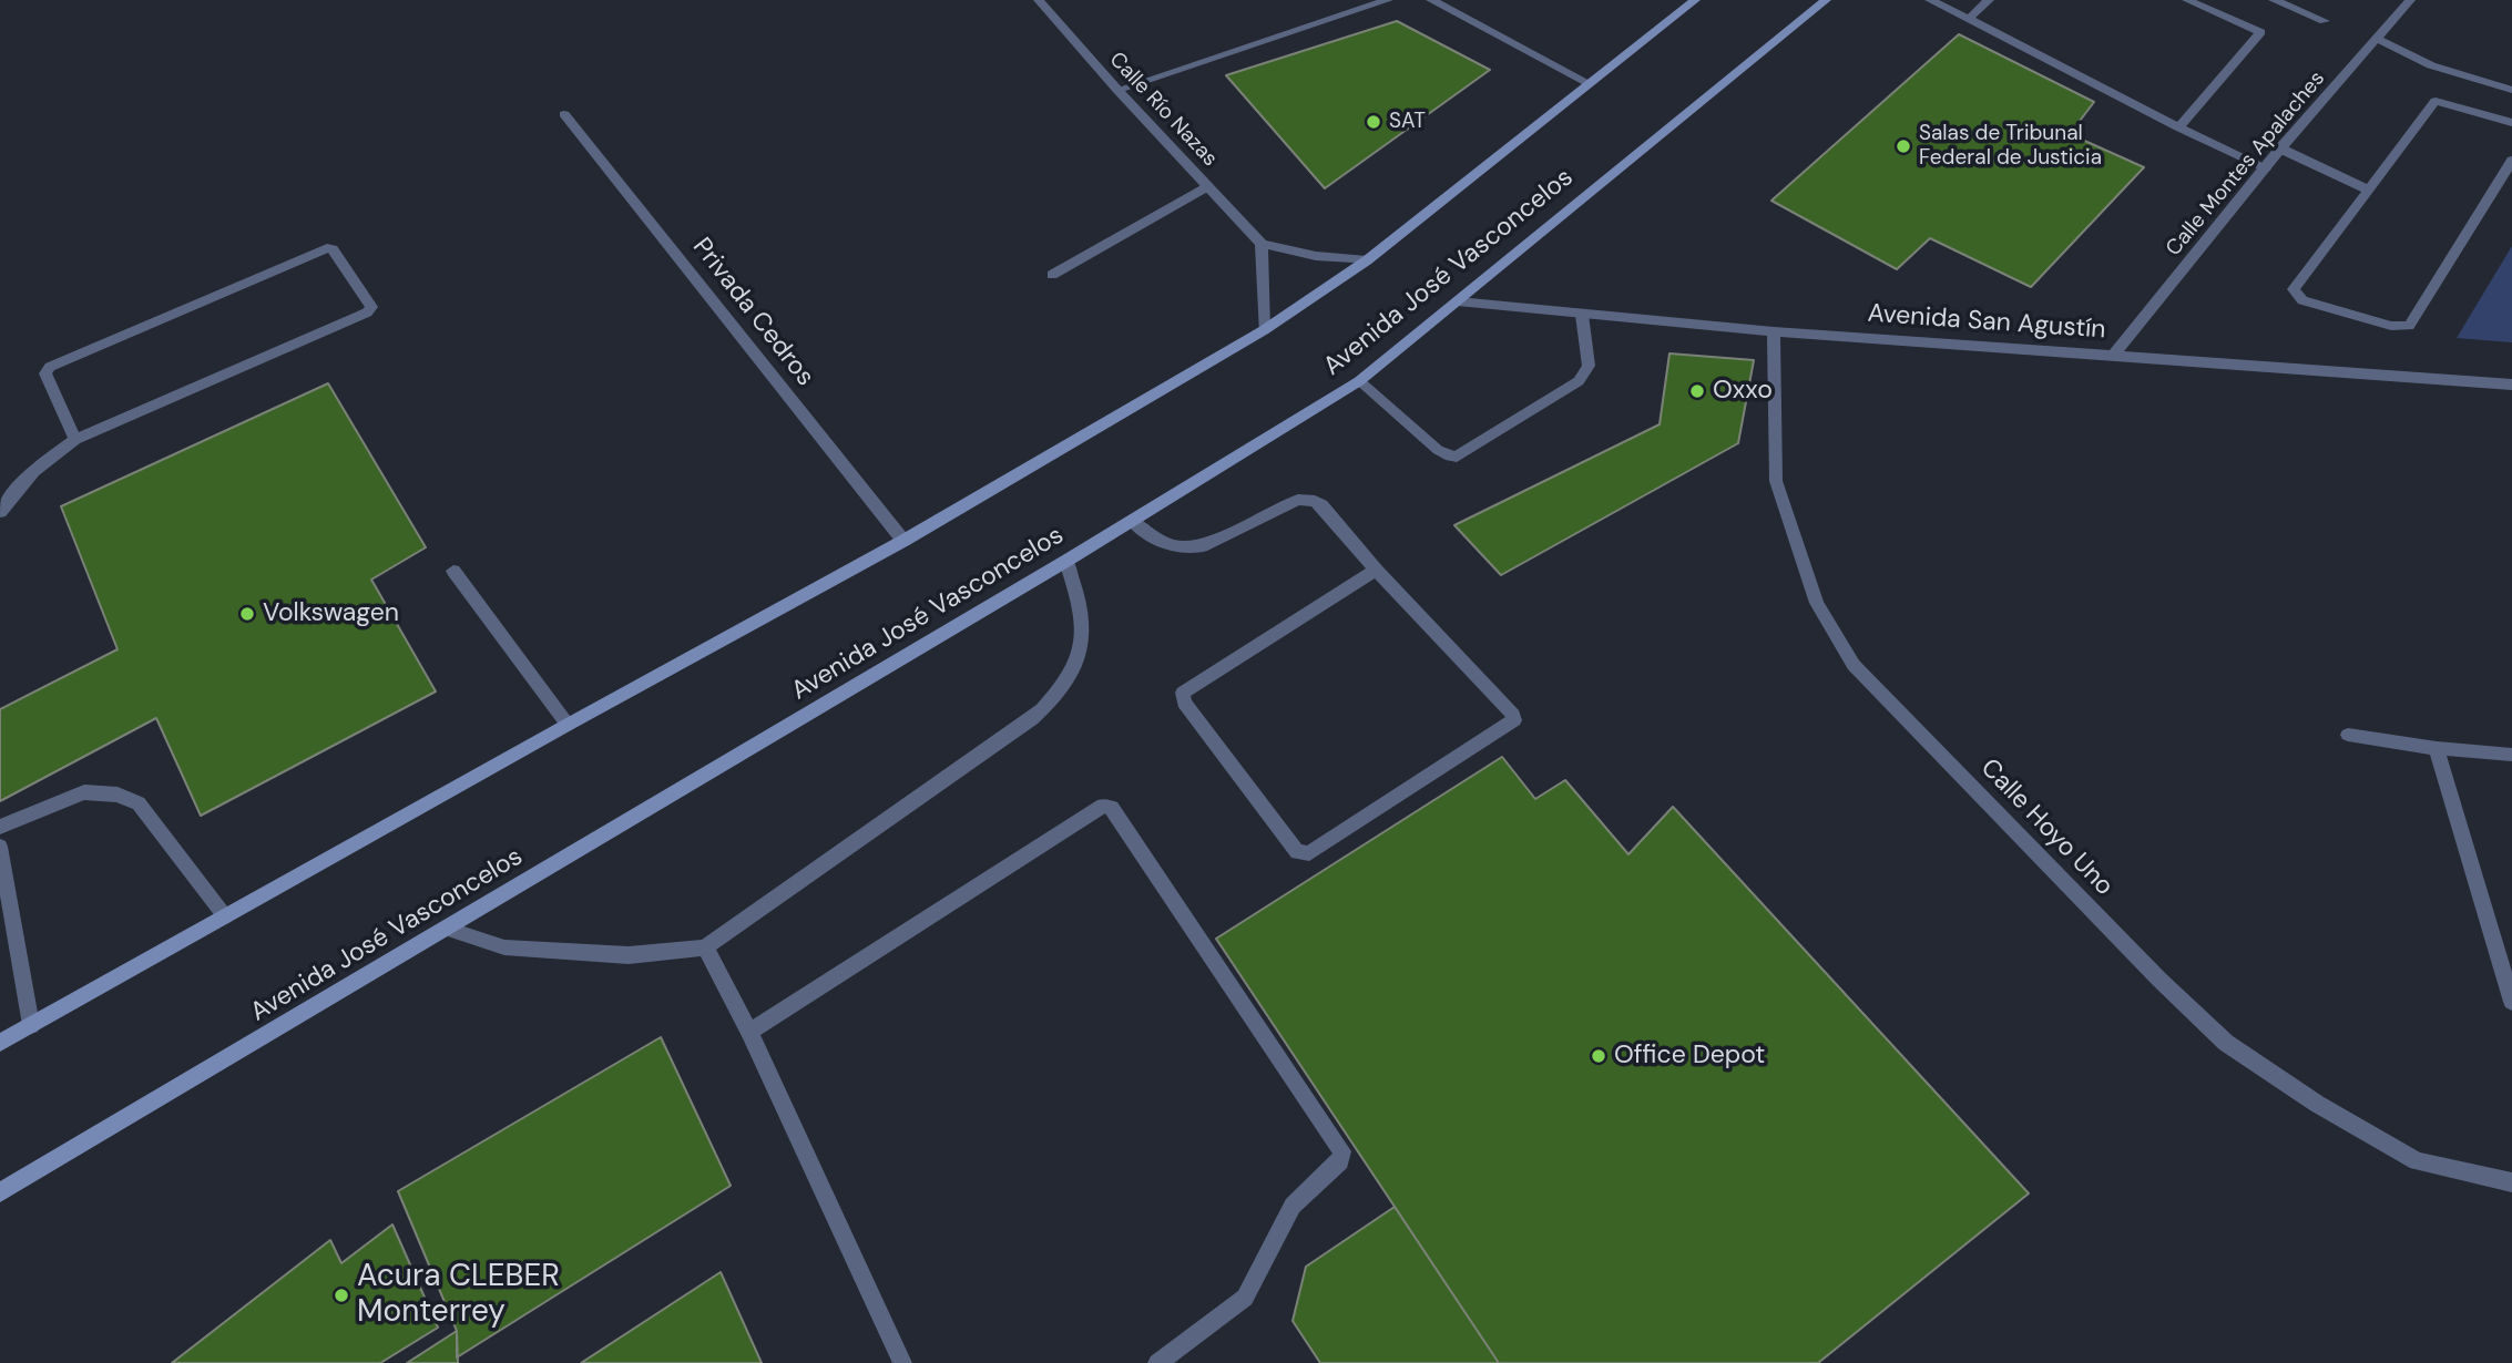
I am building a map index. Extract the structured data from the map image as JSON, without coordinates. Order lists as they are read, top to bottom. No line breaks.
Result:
{"streets":{"main road":["Avenida José Vasconcelos"],"street":["Calle Río Nazas","Calle Montes Apalaches","Privada Cedros","Avenida San Agustín","Calle Hoyo Uno"]},"crossings":[["Calle Montes Apalaches","Avenida San Agustín"],["Avenida José Vasconcelos","Avenida San Agustín"],["Avenida San Agustín","Calle Hoyo Uno"]],"places":["SAT","Salas de Tribunal Federal de Justicia","Oxxo","Volkswagen","Office Depot","Acura CLEBER Monterrey"]}
